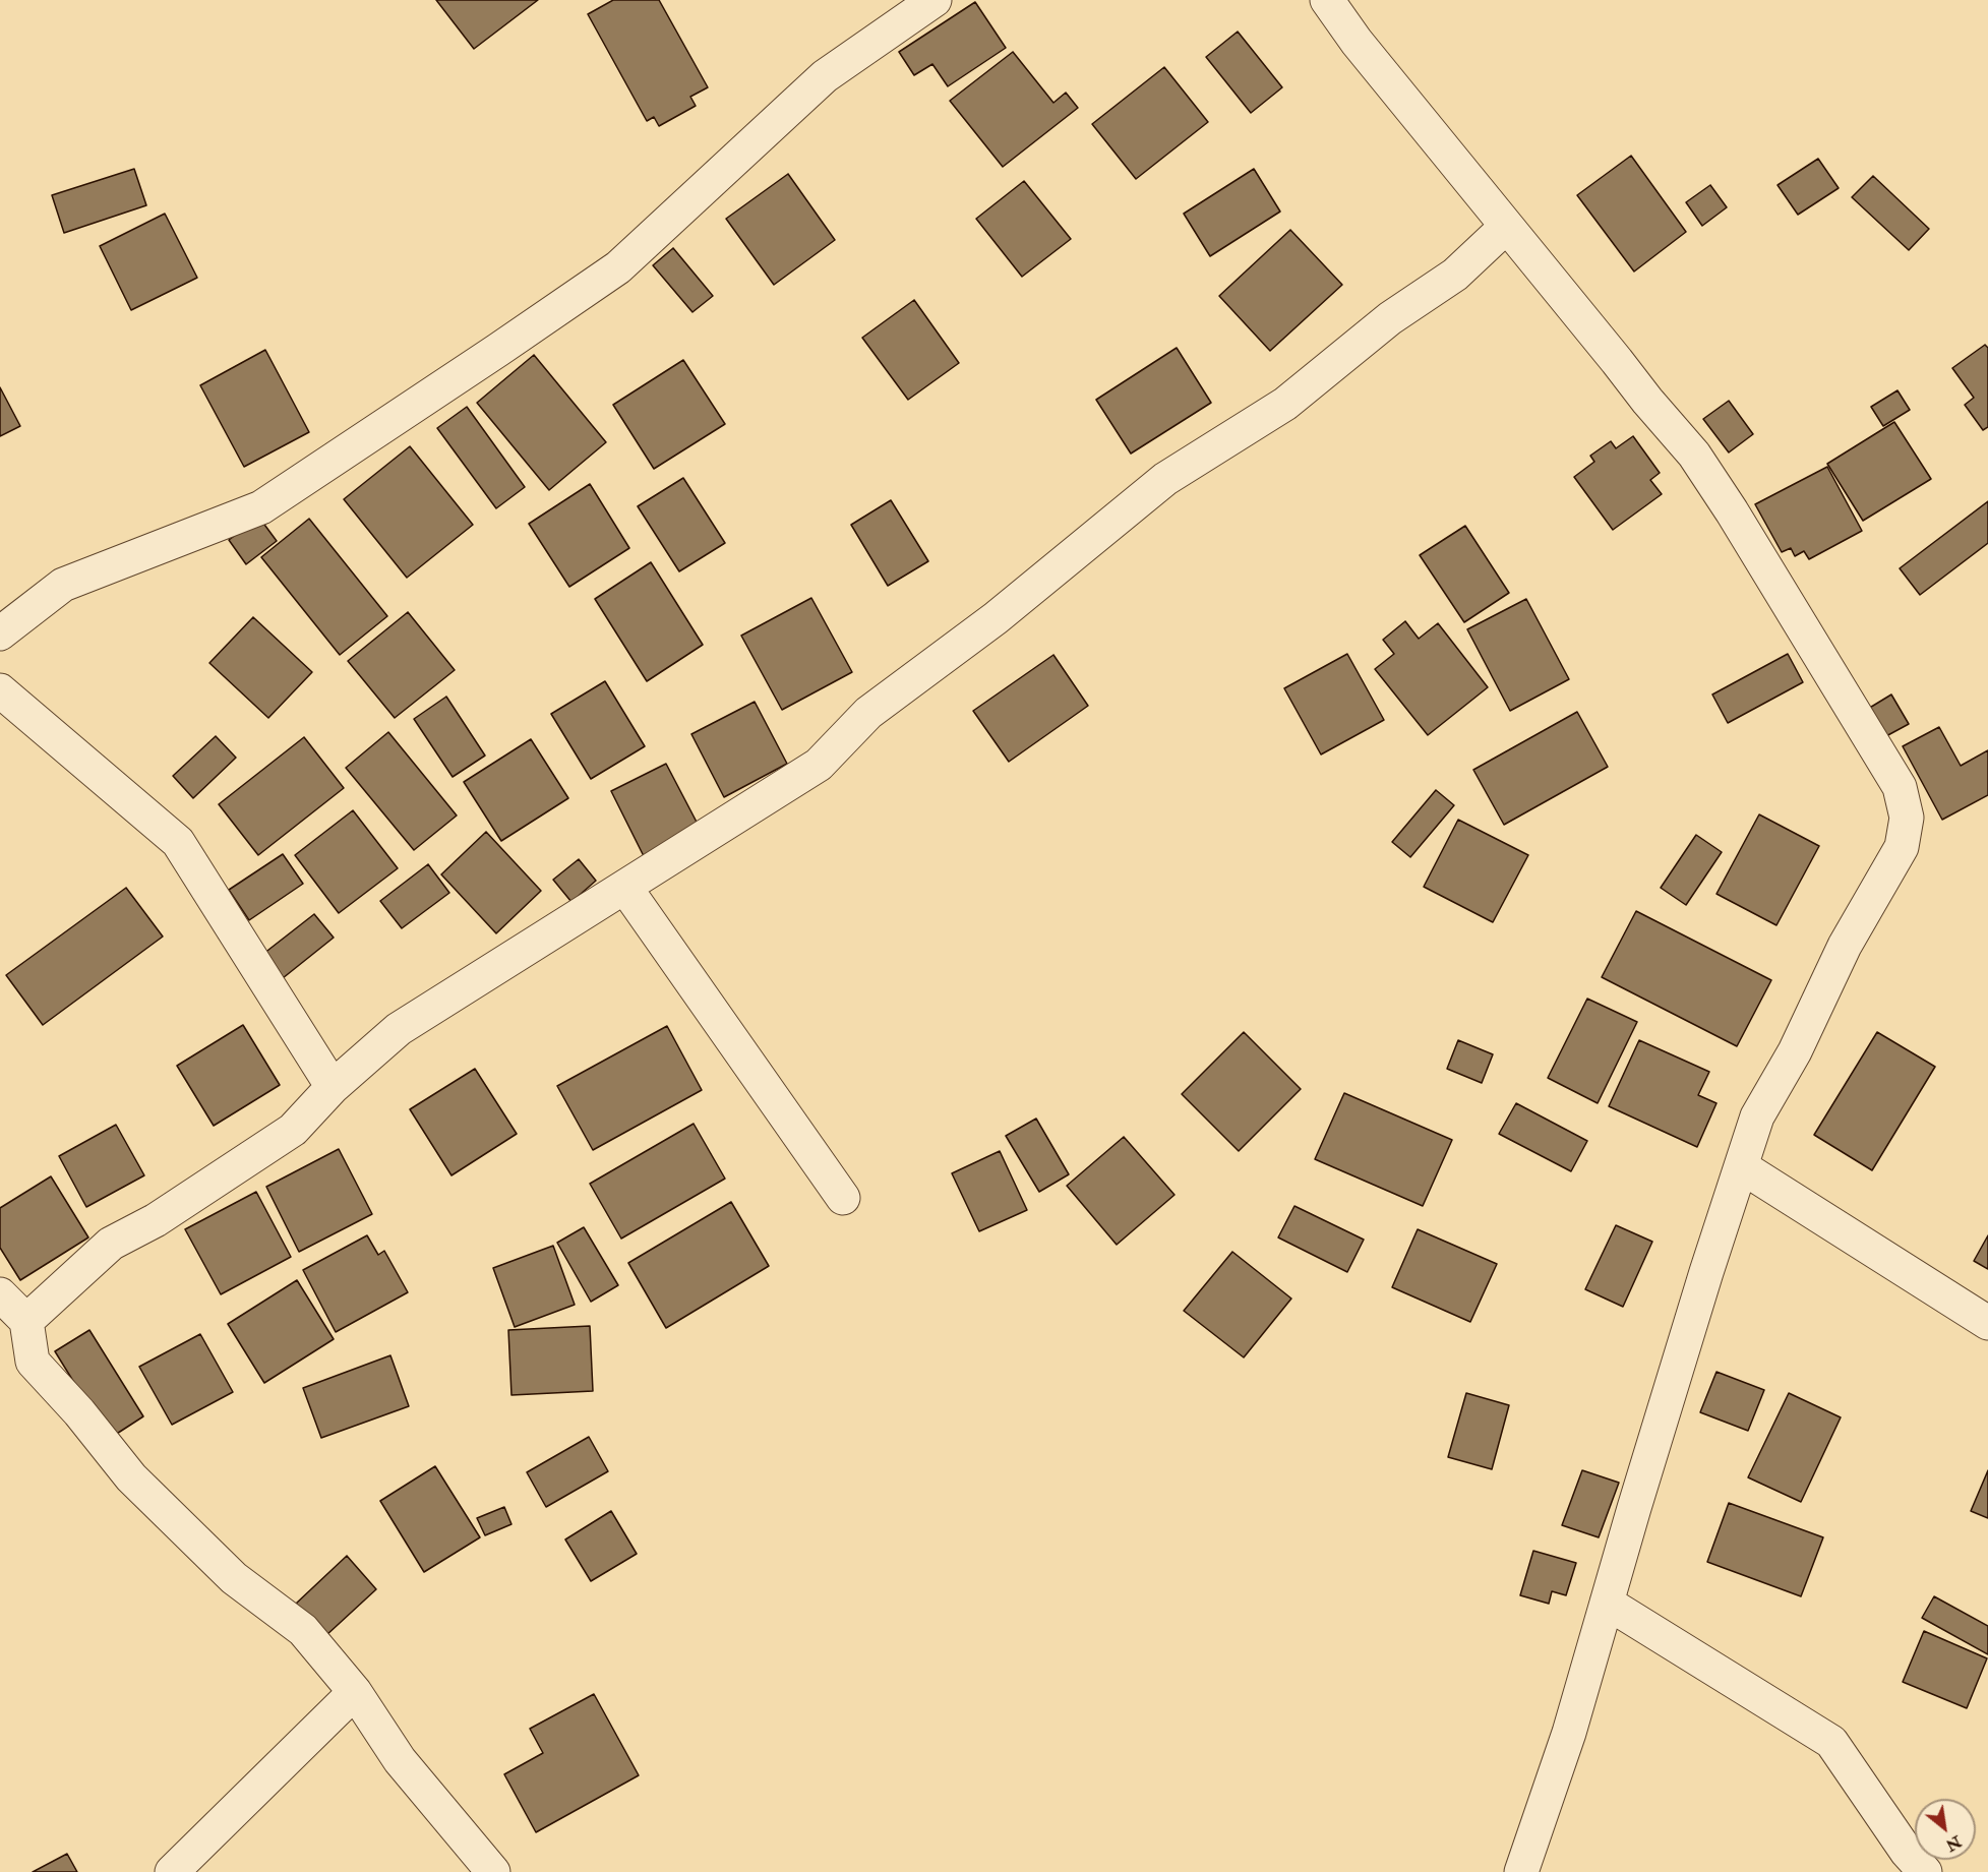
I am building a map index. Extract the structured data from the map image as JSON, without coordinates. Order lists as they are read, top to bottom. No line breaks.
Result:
{"north":"bottom right"}
